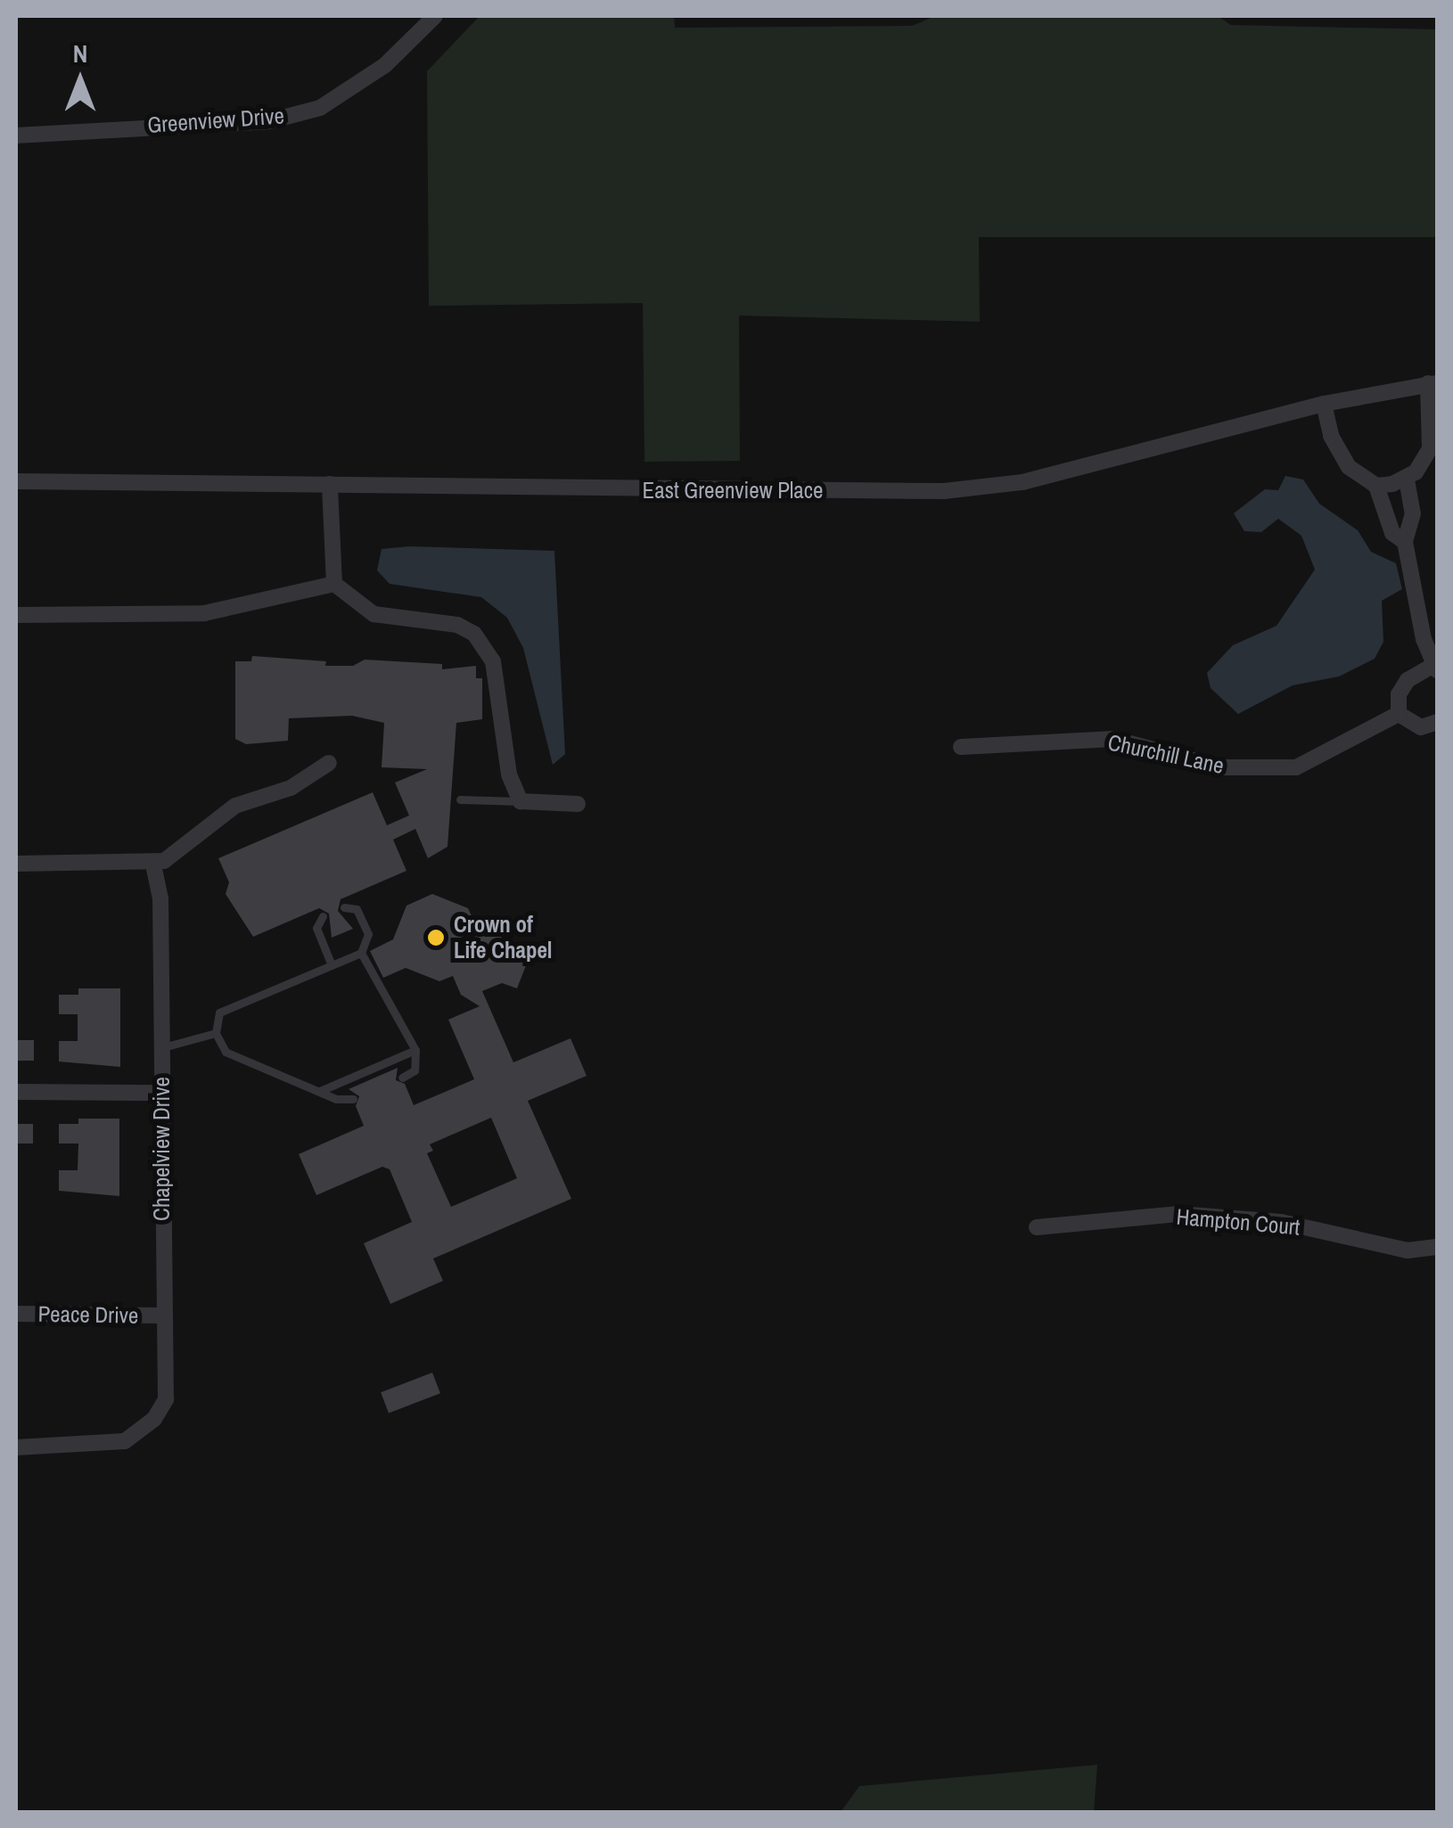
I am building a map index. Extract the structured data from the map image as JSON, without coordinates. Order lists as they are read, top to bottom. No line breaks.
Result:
{"streets":{"street":["Greenview Drive","East Greenview Place","Churchill Lane","Chapelview Drive","Hampton Court","Peace Drive"]},"crossings":[["Chapelview Drive","Peace Drive"]],"places":["Crown of Life Chapel"],"north":"top"}
